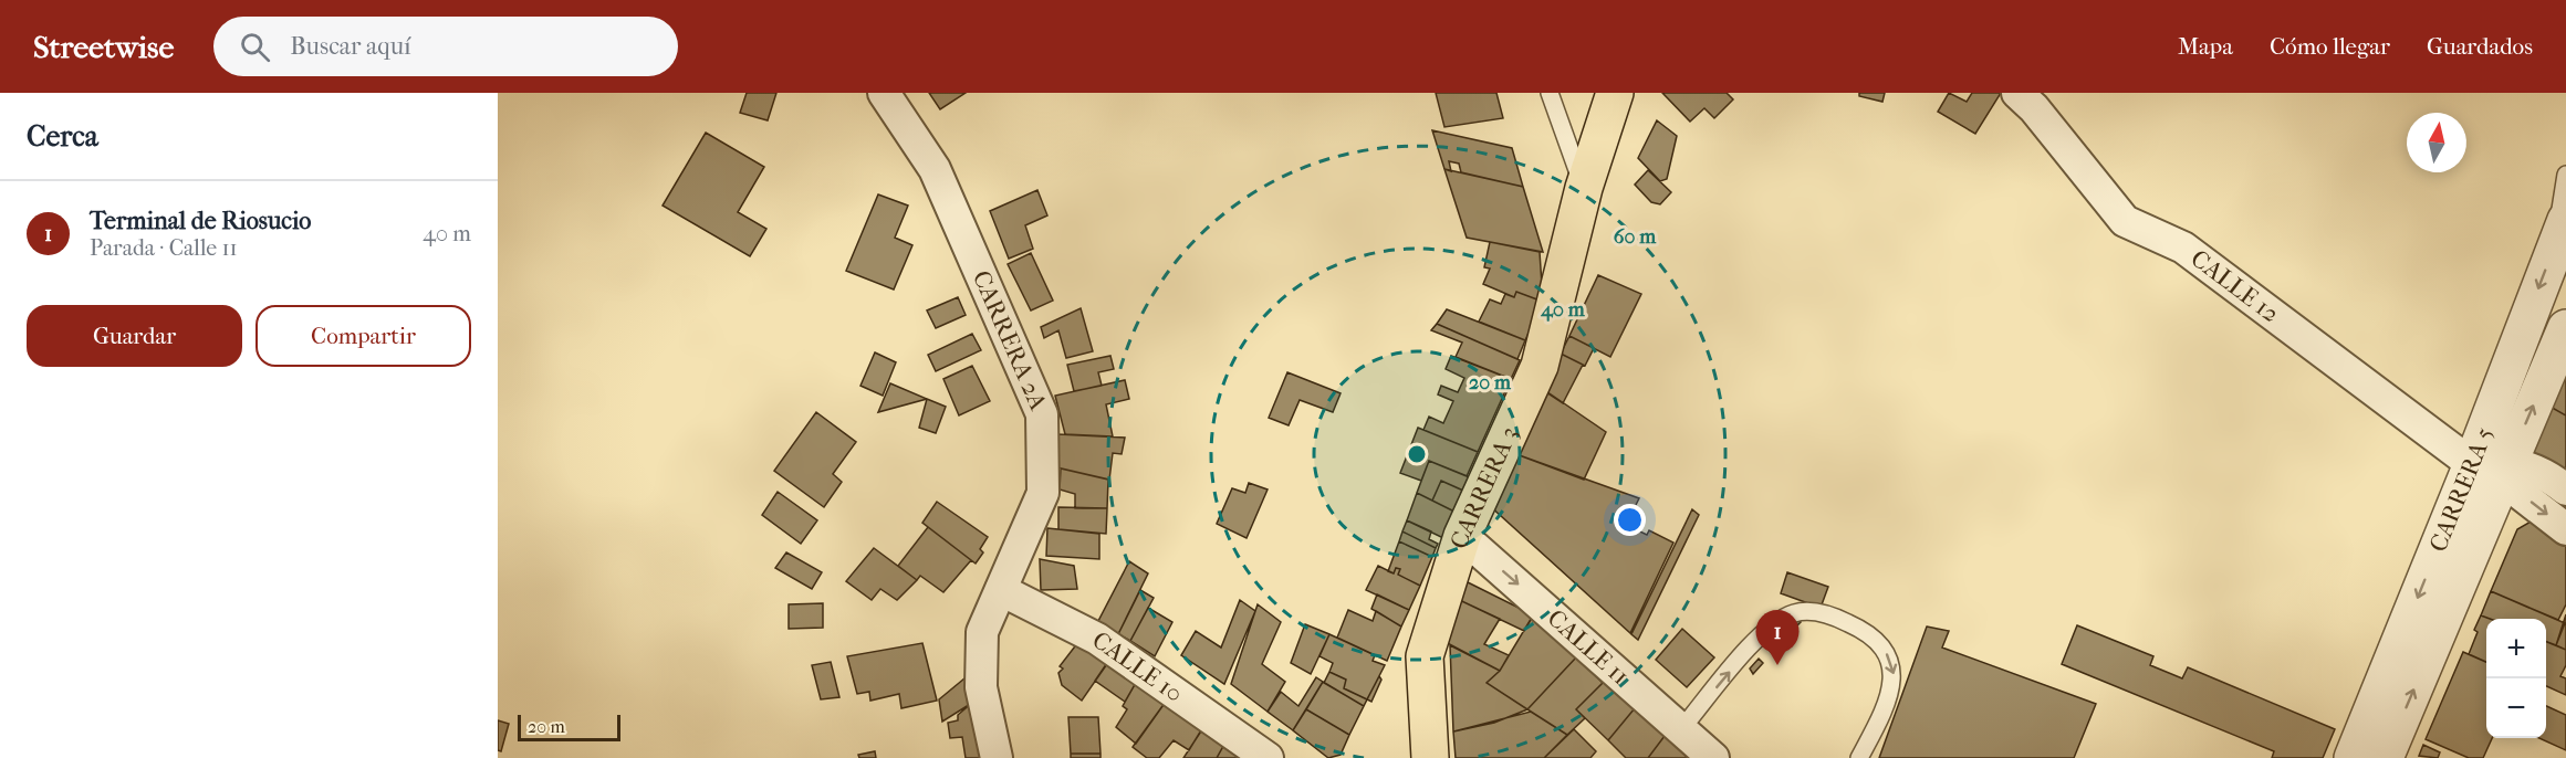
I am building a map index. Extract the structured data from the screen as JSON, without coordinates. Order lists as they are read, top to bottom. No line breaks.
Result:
{"streets":{"main road":["CARRERA 3"],"street":["CALLE 12","CARRERA 2A","CARRERA 5","CALLE 11","CALLE 10"]},"crossings":[["CALLE 12","CARRERA 5"],["CARRERA 2A","CALLE 10"],["CARRERA 3","CALLE 11"]],"one_way":["CALLE 11"],"scale_bar":"20 m","north":"top","page":{"header":"Streetwise","search":"Buscar aquí","nav":["Mapa","Cómo llegar","Guardados"],"heading":"Cerca","list":[{"mark":"1","name":"Terminal de Riosucio","note":"Parada · Calle 11","value":"40 m"}],"buttons":["Guardar","Compartir"],"pins":"1","map_buttons":["+","−"],"scale":"20 m"},"rings":["60 m","40 m","20 m"]}
